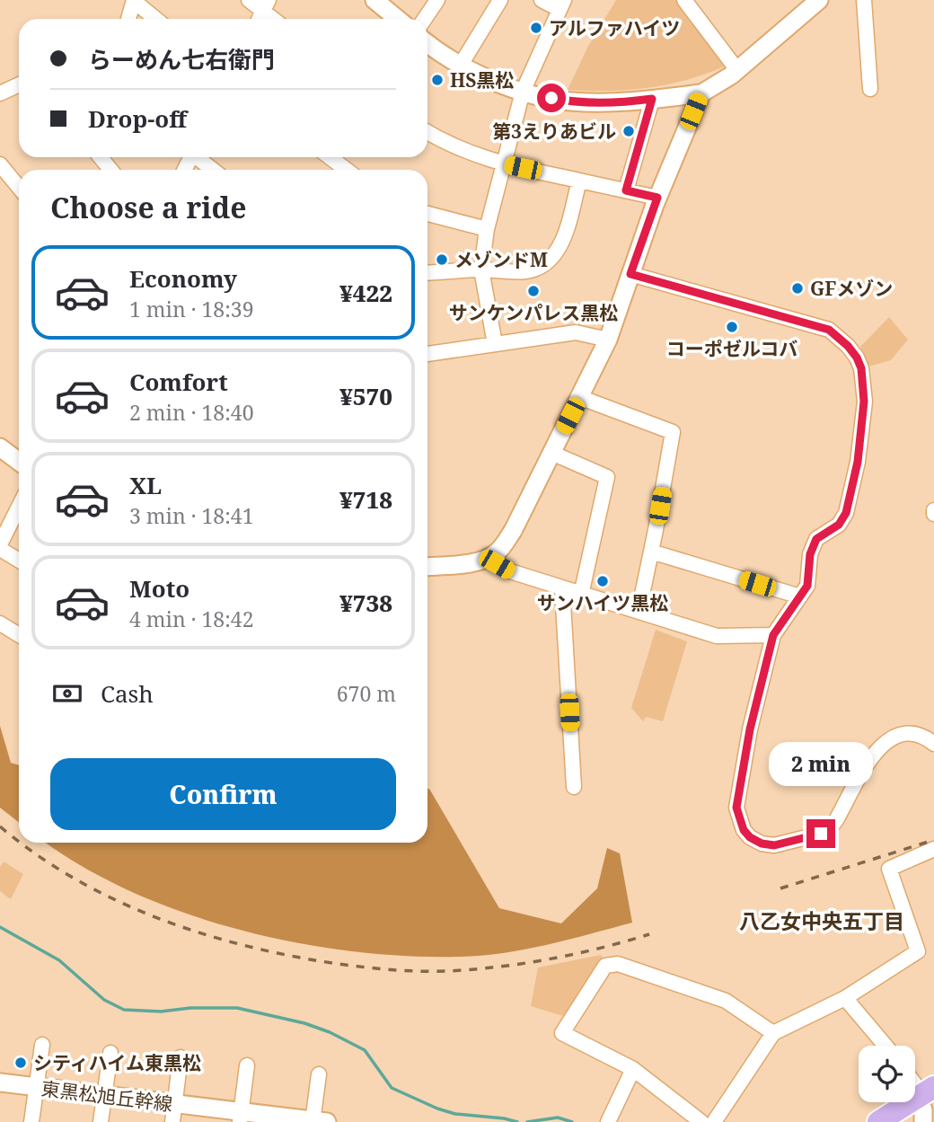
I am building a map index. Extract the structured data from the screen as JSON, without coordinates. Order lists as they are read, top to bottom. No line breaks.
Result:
{"streets":{"street":["東黒松旭丘幹線"]},"districts":["八乙女中央五丁目"],"places":["アルファハイツ","HS黒松","第3えりあビル","メゾンドM","GFメゾン","サンケンパレス黒松","コーポゼルコバ","サンハイツ黒松","シティハイム東黒松"],"page":{"banner":["らーめん七右衛門","Drop-off"],"heading":"Choose a ride","list":[{"name":"Economy","note":"1 min · 18:39","value":"¥422"},{"name":"Comfort","note":"2 min · 18:40","value":"¥570"},{"name":"XL","note":"3 min · 18:41","value":"¥718"},{"name":"Moto","note":"4 min · 18:42","value":"¥738"}],"pay":["Cash","670 m"],"bubble":"2 min","buttons":"Confirm"}}
